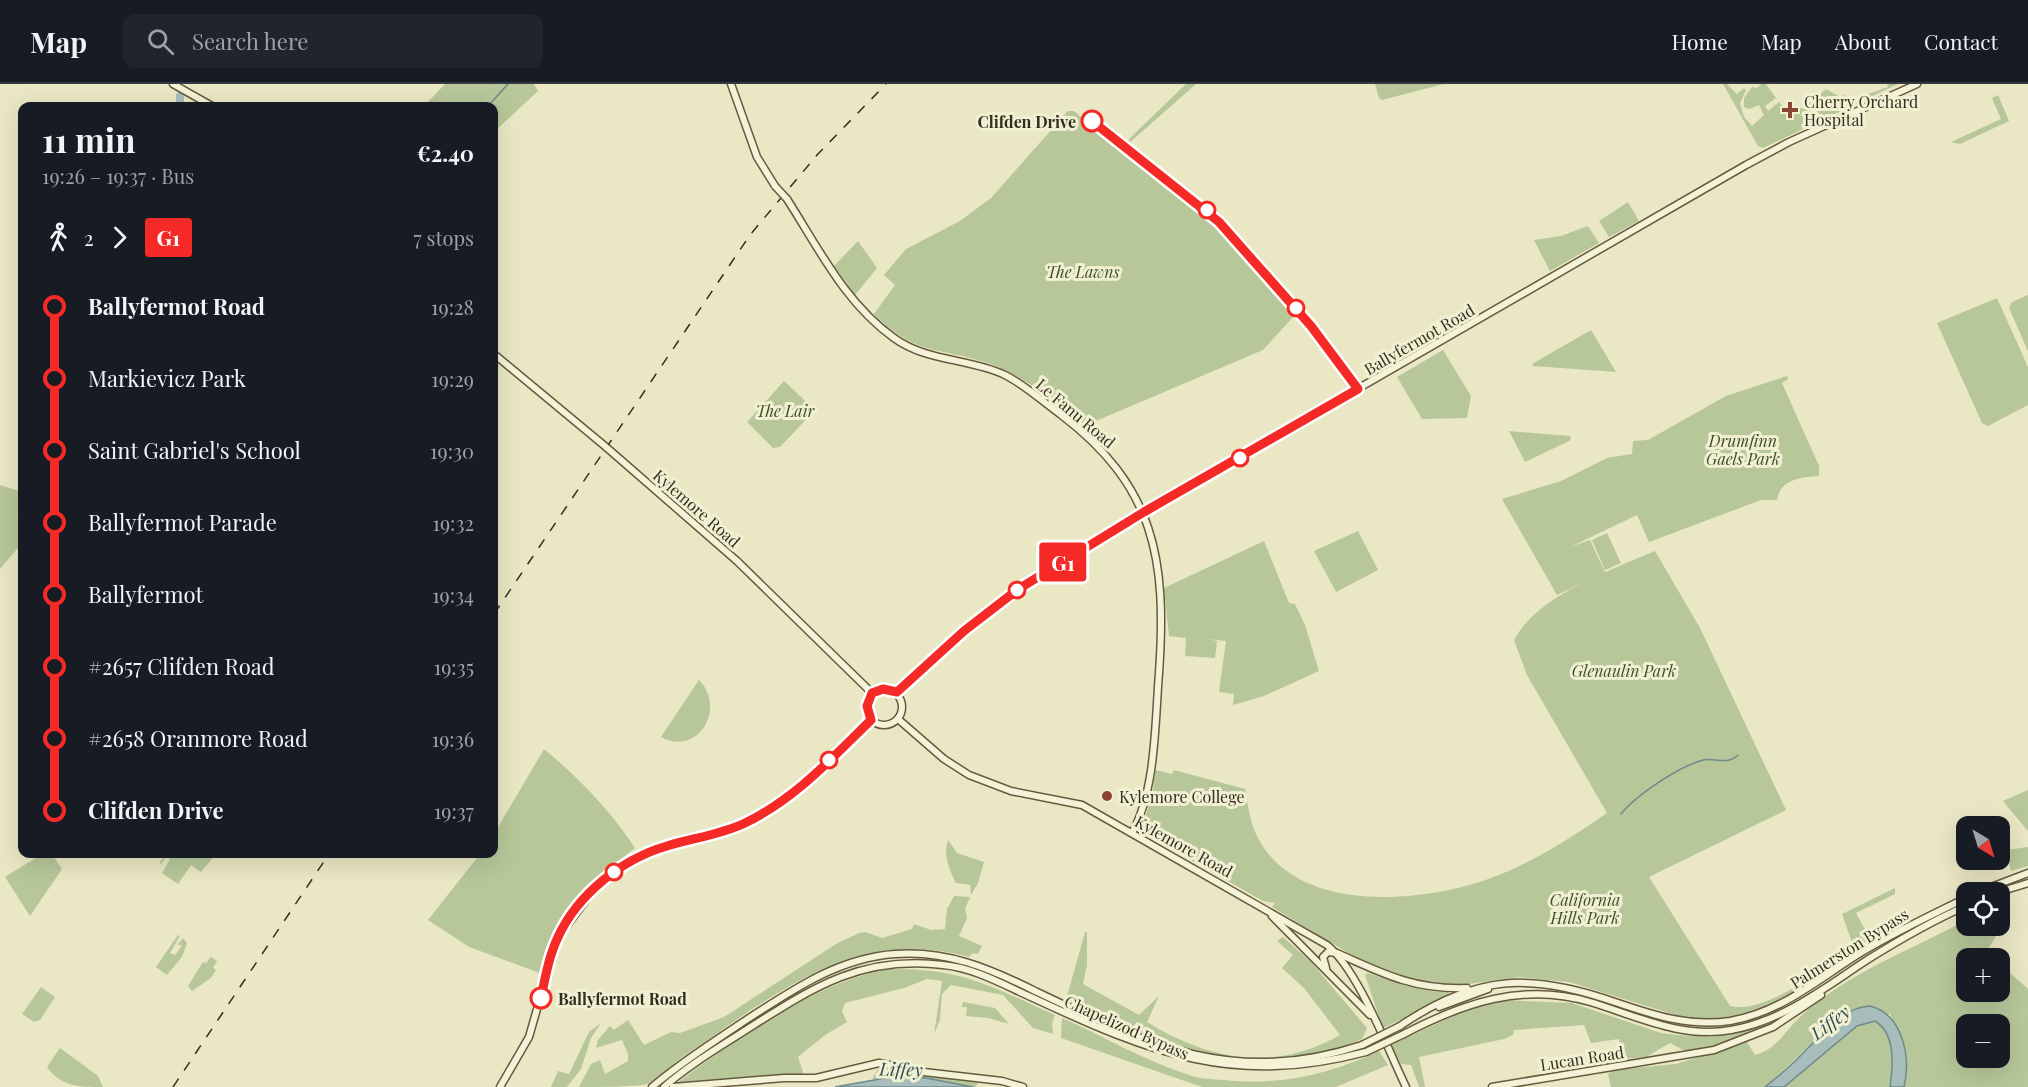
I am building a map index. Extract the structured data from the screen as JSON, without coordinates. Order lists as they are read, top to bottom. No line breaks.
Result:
{"streets":{"main road":["Ballyfermot Road","Le Fanu Road","Kylemore Road","Palmerston Bypass","Chapelizod Bypass","Lucan Road"]},"crossings":[["Ballyfermot Road","Le Fanu Road"],["Ballyfermot Road","Kylemore Road"],["Le Fanu Road","Kylemore Road"],["Palmerston Bypass","Chapelizod Bypass"]],"water":["Liffey"],"parks":["The Lawns","The Lair","Drumfinn Gaels Park","Glenaulin Park","California Hills Park"],"places":{"health":["Cherry Orchard Hospital"],"other":["Clifden Drive","Kylemore College","Ballyfermot Road"]},"lines":["bus line G1"],"north":"bottom right","page":{"header":"Map","search":"Search here","nav":["Home","Map","About","Contact"],"on_map":"G1","heading":["11 min","19:26 – 19:37 · Bus","€2.40"],"legs":["2","G1","7 stops"],"list":[{"name":"Ballyfermot Road","value":"19:28"},{"name":"Markievicz Park","value":"19:29"},{"name":"Saint Gabriel's School","value":"19:30"},{"name":"Ballyfermot Parade","value":"19:32"},{"name":"Ballyfermot","value":"19:34"},{"name":"#2657 Clifden Road","value":"19:35"},{"name":"#2658 Oranmore Road","value":"19:36"},{"name":"Clifden Drive","value":"19:37"}],"map_buttons":["+","−"]}}
